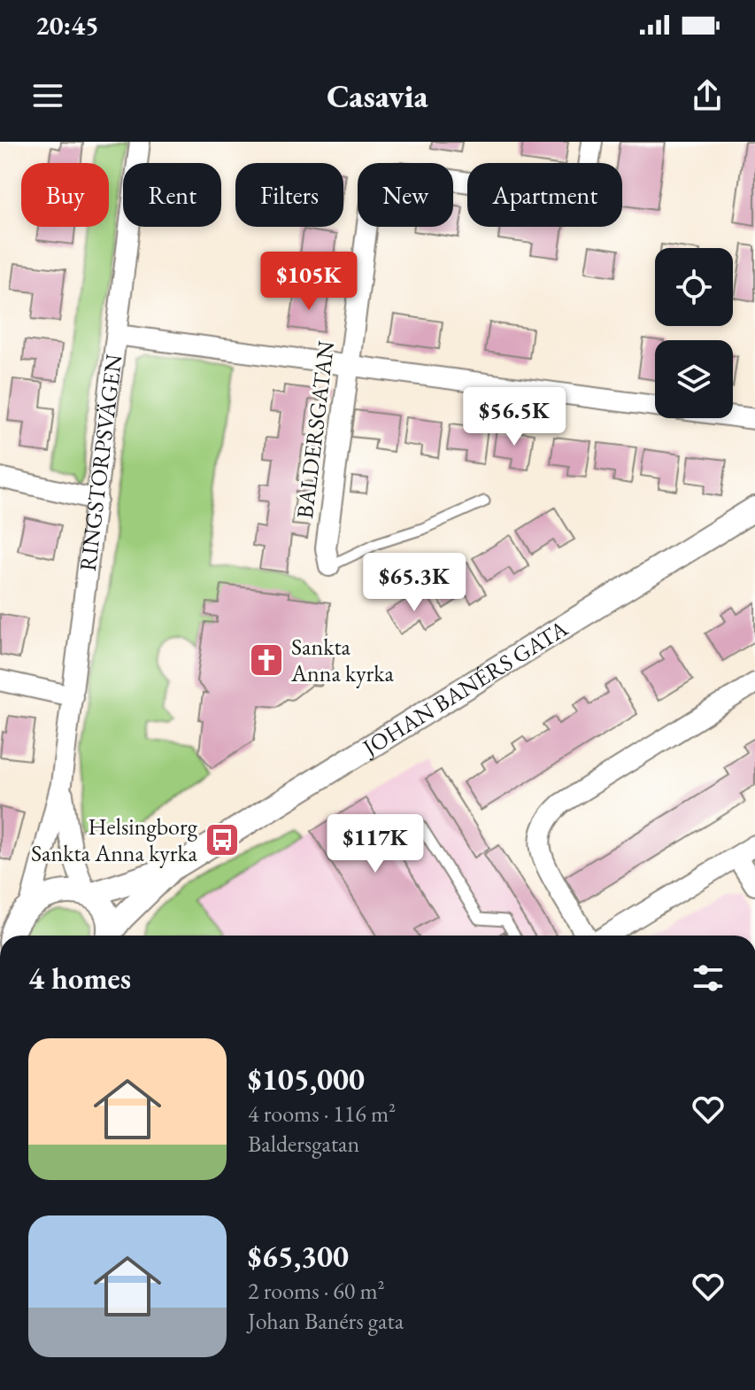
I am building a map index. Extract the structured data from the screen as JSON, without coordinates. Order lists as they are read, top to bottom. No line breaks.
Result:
{"streets":{"street":["BALDERSGATAN","RINGSTORPSVÄGEN","JOHAN BANÉRS GATA"]},"crossings":[["RINGSTORPSVÄGEN","JOHAN BANÉRS GATA"]],"places":{"church":["Sankta Anna kyrka"],"bus stop":["Helsingborg Sankta Anna kyrka"]},"page":{"status":"20:45","header":"Casavia","chip":["Buy","Rent","Filters","New","Apartment"],"price":["$105K","$56.5K","$65.3K","$117K"],"heading":"4 homes","list":[{"name":"$105,000","note":"4 rooms · 116 m² · Baldersgatan"},{"name":"$65,300","note":"2 rooms · 60 m² · Johan Banérs gata"}]}}
